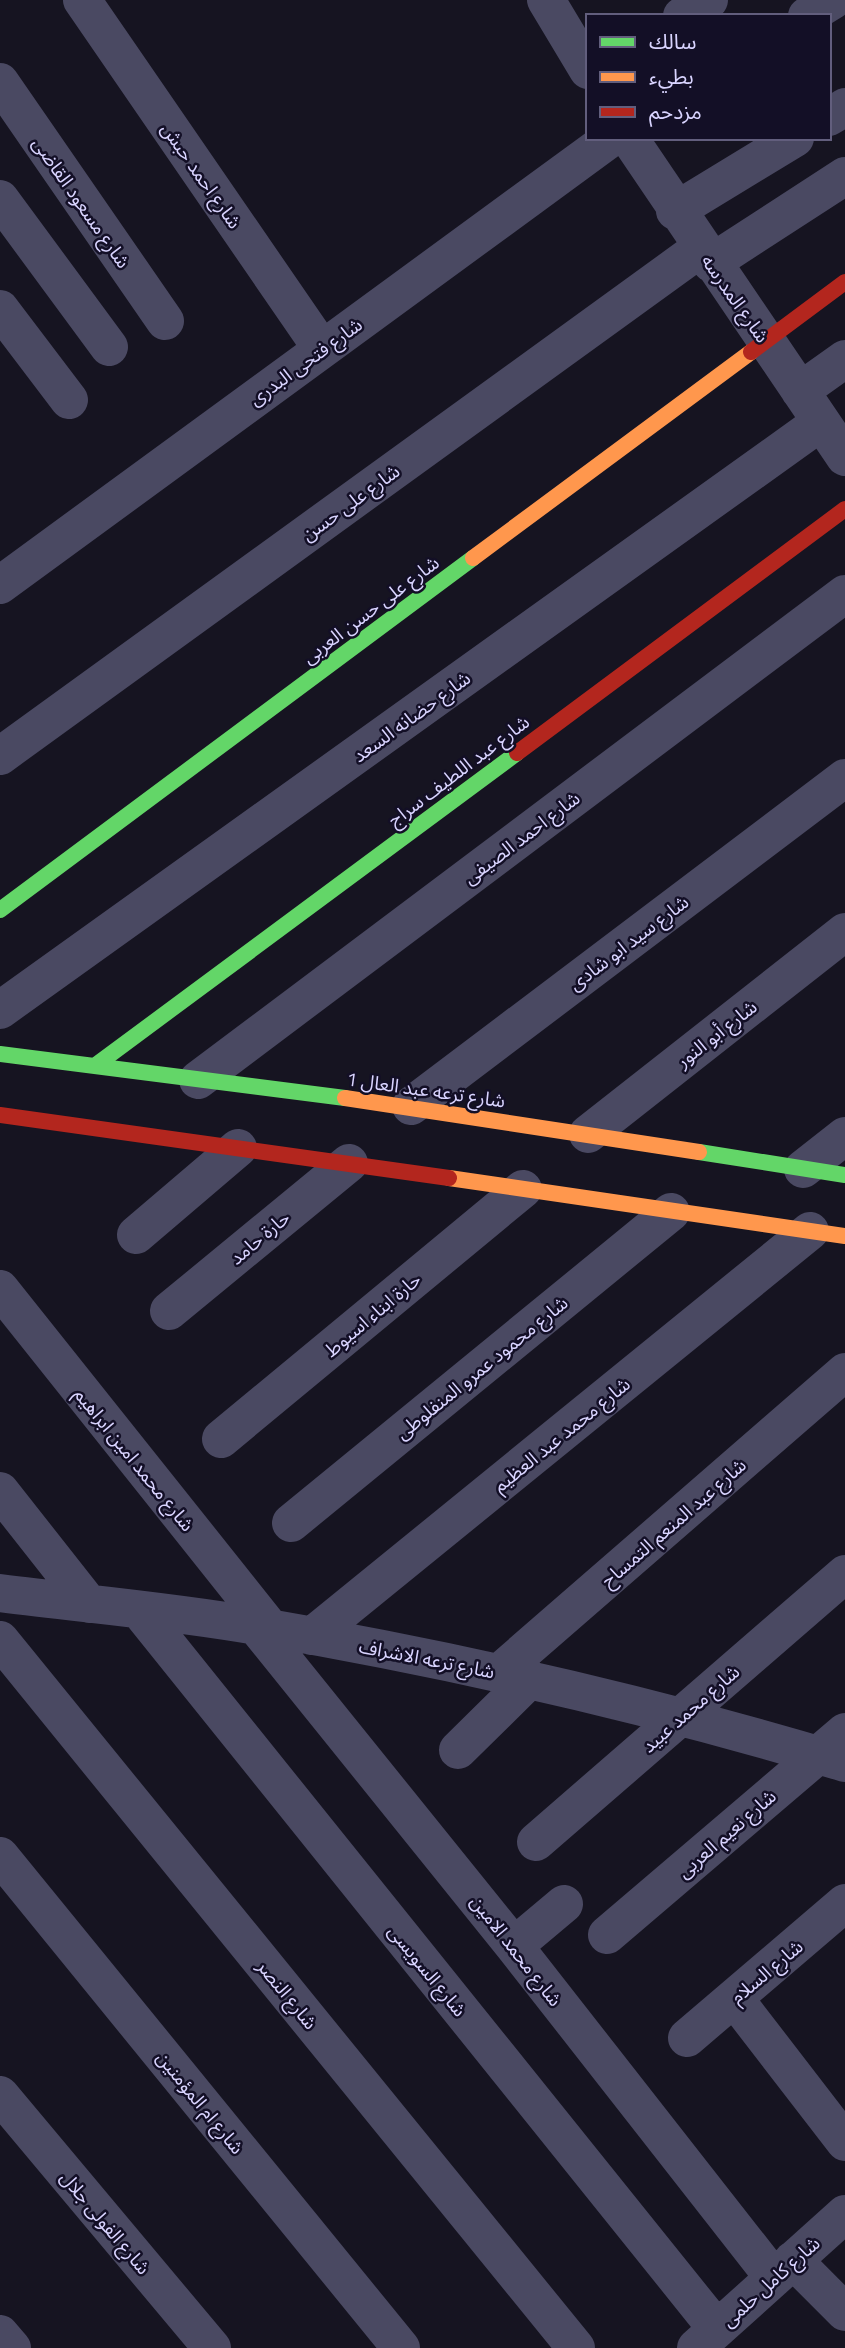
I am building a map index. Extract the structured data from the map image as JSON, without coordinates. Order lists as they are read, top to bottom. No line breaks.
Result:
{"streets":{"street":["شارع احمد حبش","شارع مسعود القاضى","شارع المدرسه","شارع فتحى البدرى","شارع على حسن","شارع على حسن العربى","شارع حضانه السعد","شارع عبد اللطيف سراج","شارع احمد الصيفى","شارع سيد ابو شادى","شارع أبو النور","شارع ترعه عبد العال 1","حارة حامد","حارة ابناء اسيوط","شارع محمود عمرو المنفلوطى","شارع محمد عبد العظيم","شارع محمد امين ابراهيم","شارع عبد المنعم التمساح","شارع ترعه الاشراف","شارع محمد عبيد","شارع نعيم العربى","شارع محمد الامين","شارع السويسى","شارع السلام","شارع النصر","شارع ام المؤمنين","شارع الفولى جلال","شارع كامل حلمى"]},"crossings":[["شارع احمد حبش","شارع فتحى البدرى"],["شارع المدرسه","شارع على حسن"],["شارع المدرسه","شارع على حسن العربى"],["شارع المدرسه","شارع حضانه السعد"],["شارع عبد اللطيف سراج","شارع ترعه عبد العال 1"],["شارع احمد الصيفى","شارع ترعه عبد العال 1"],["شارع سيد ابو شادى","شارع ترعه عبد العال 1"],["شارع أبو النور","شارع ترعه عبد العال 1"],["شارع محمد عبد العظيم","شارع ترعه الاشراف"],["شارع محمد امين ابراهيم","شارع ترعه الاشراف"],["شارع محمد امين ابراهيم","شارع محمد الامين"],["شارع عبد المنعم التمساح","شارع ترعه الاشراف"],["شارع ترعه الاشراف","شارع محمد عبيد"],["شارع ترعه الاشراف","شارع نعيم العربى"],["شارع ترعه الاشراف","شارع محمد الامين"],["شارع ترعه الاشراف","شارع السويسى"],["شارع محمد الامين","شارع كامل حلمى"],["شارع السويسى","شارع كامل حلمى"]],"legend":["سالك","بطيء","مزدحم"]}
